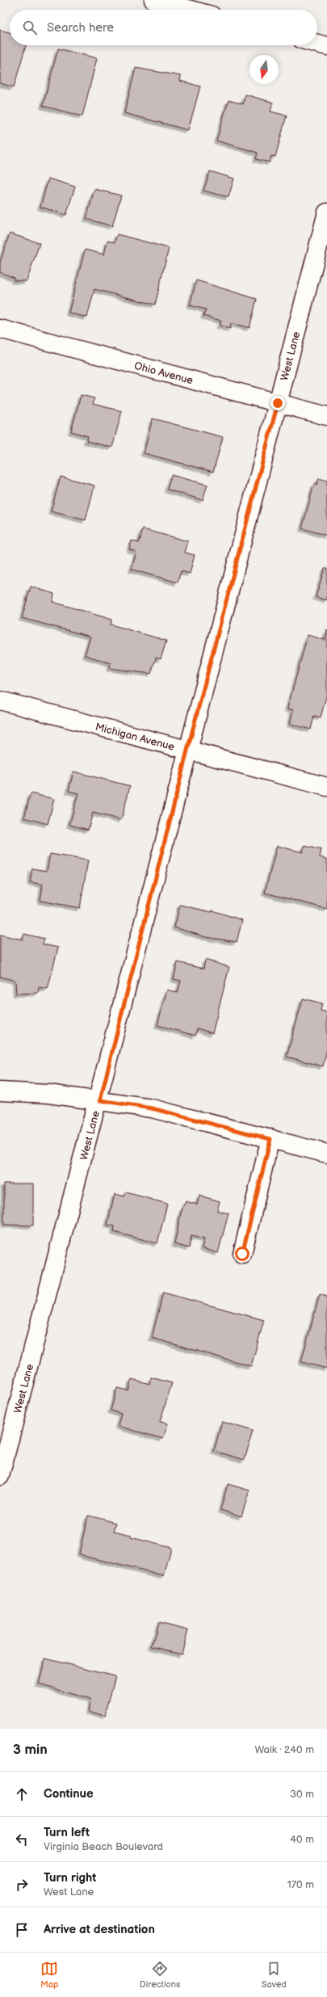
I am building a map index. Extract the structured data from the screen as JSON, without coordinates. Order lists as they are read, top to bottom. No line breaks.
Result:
{"streets":{"street":["West Lane","Ohio Avenue","Michigan Avenue"]},"crossings":[["West Lane","Ohio Avenue"],["West Lane","Michigan Avenue"]],"north":"bottom","page":{"search":"Search here","heading":["3 min","Walk · 240 m"],"list":[["Continue","30 m"],["Turn left","Virginia Beach Boulevard","40 m"],["Turn right","West Lane","170 m"],"Arrive at destination"],"nav":["Map","Directions","Saved"]}}
